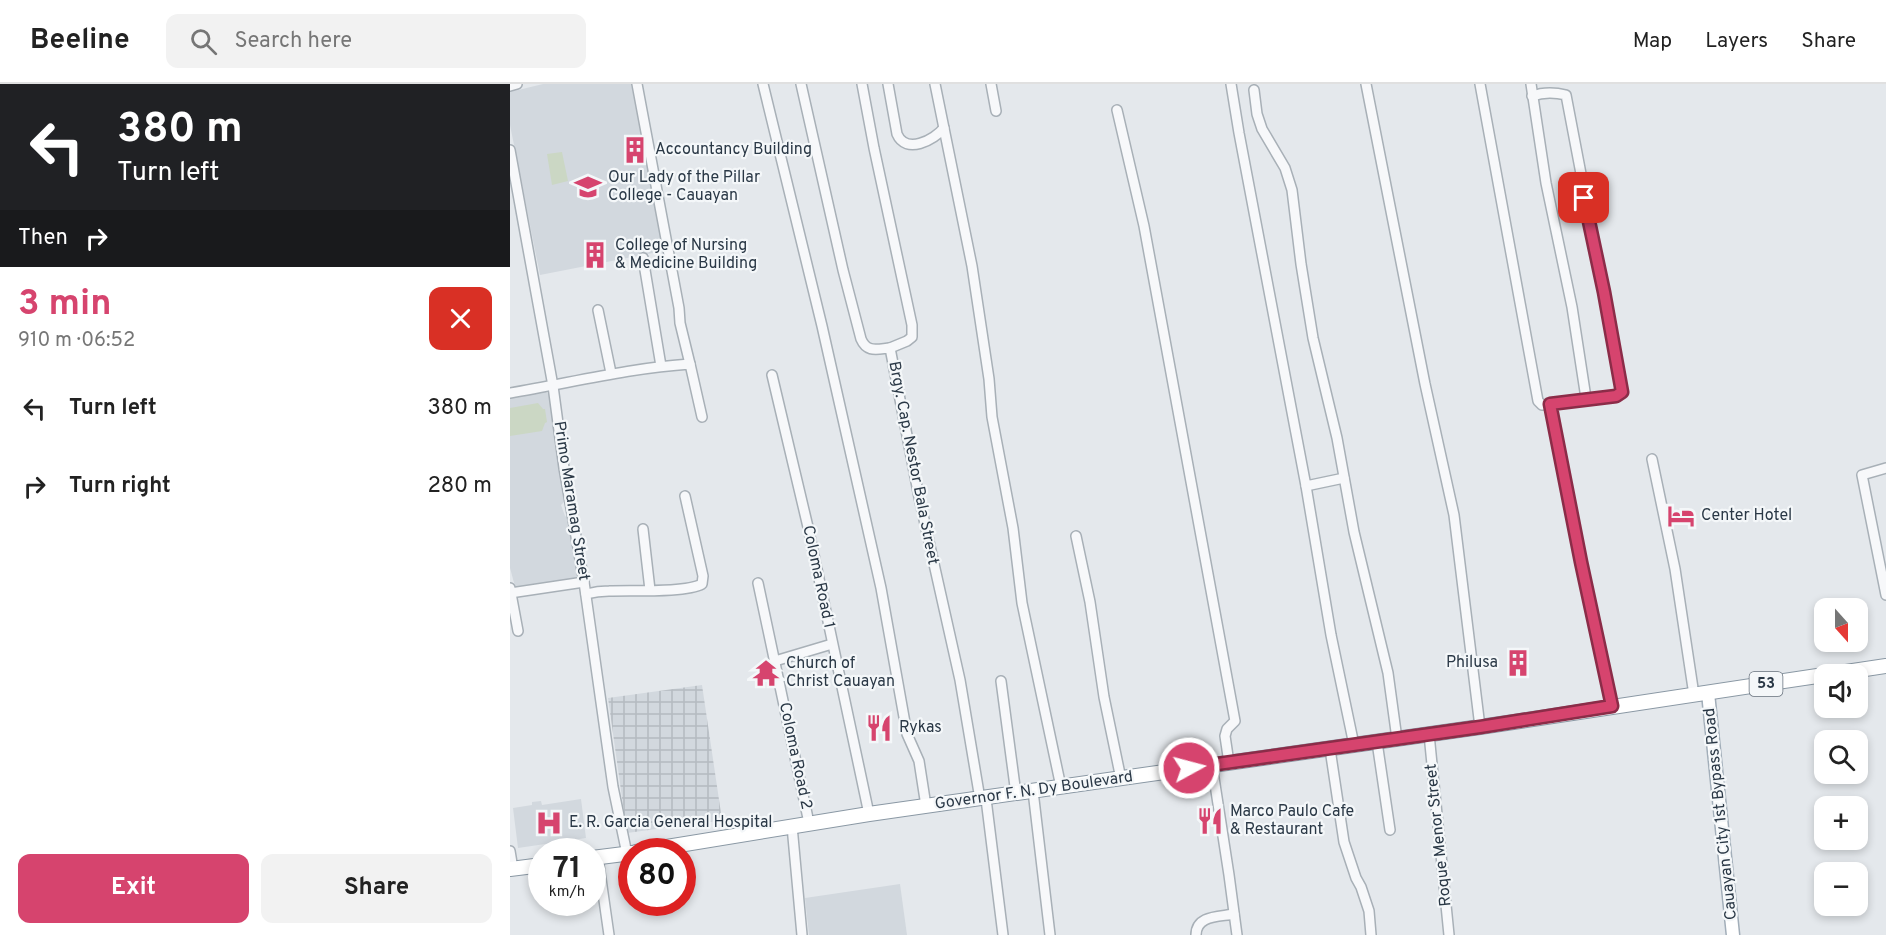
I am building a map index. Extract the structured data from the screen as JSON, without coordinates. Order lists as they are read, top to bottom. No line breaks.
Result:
{"streets":{"highway":["53","Governor F. N. Dy Boulevard"],"main road":["Cauayan City 1st Bypass Road"],"street":["Brgy. Cap. Nestor Bala Street","Primo Maramag Street","Coloma Road 1","Coloma Road 2","Roque Menor Street"]},"crossings":[["Brgy. Cap. Nestor Bala Street","Governor F. N. Dy Boulevard"],["Coloma Road 1","Governor F. N. Dy Boulevard"],["Coloma Road 2","Governor F. N. Dy Boulevard"],["Governor F. N. Dy Boulevard","Cauayan City 1st Bypass Road"],["Governor F. N. Dy Boulevard","Roque Menor Street"]],"places":{"building":["Accountancy Building","College of Nursing & Medicine Building","Philusa"],"school or university":["Our Lady of the Pillar College - Cauayan"],"hotel":["Center Hotel"],"temple":["Church of Christ Cauayan"],"restaurant":["Rykas","Marco Paulo Cafe & Restaurant"],"hospital":["E. R. Garcia General Hospital"]},"north":"bottom","page":{"header":"Beeline","search":"Search here","nav":["Map","Layers","Share"],"turn":["380 m","Turn left"],"then":"Then","heading":["3 min","910 m · 06:52"],"list":[{"name":"Turn left","value":"380 m"},{"name":"Turn right","value":"280 m"}],"map_buttons":["+","−"],"speed":"71 km/h","limit":"80","buttons":["Exit","Share"]}}
